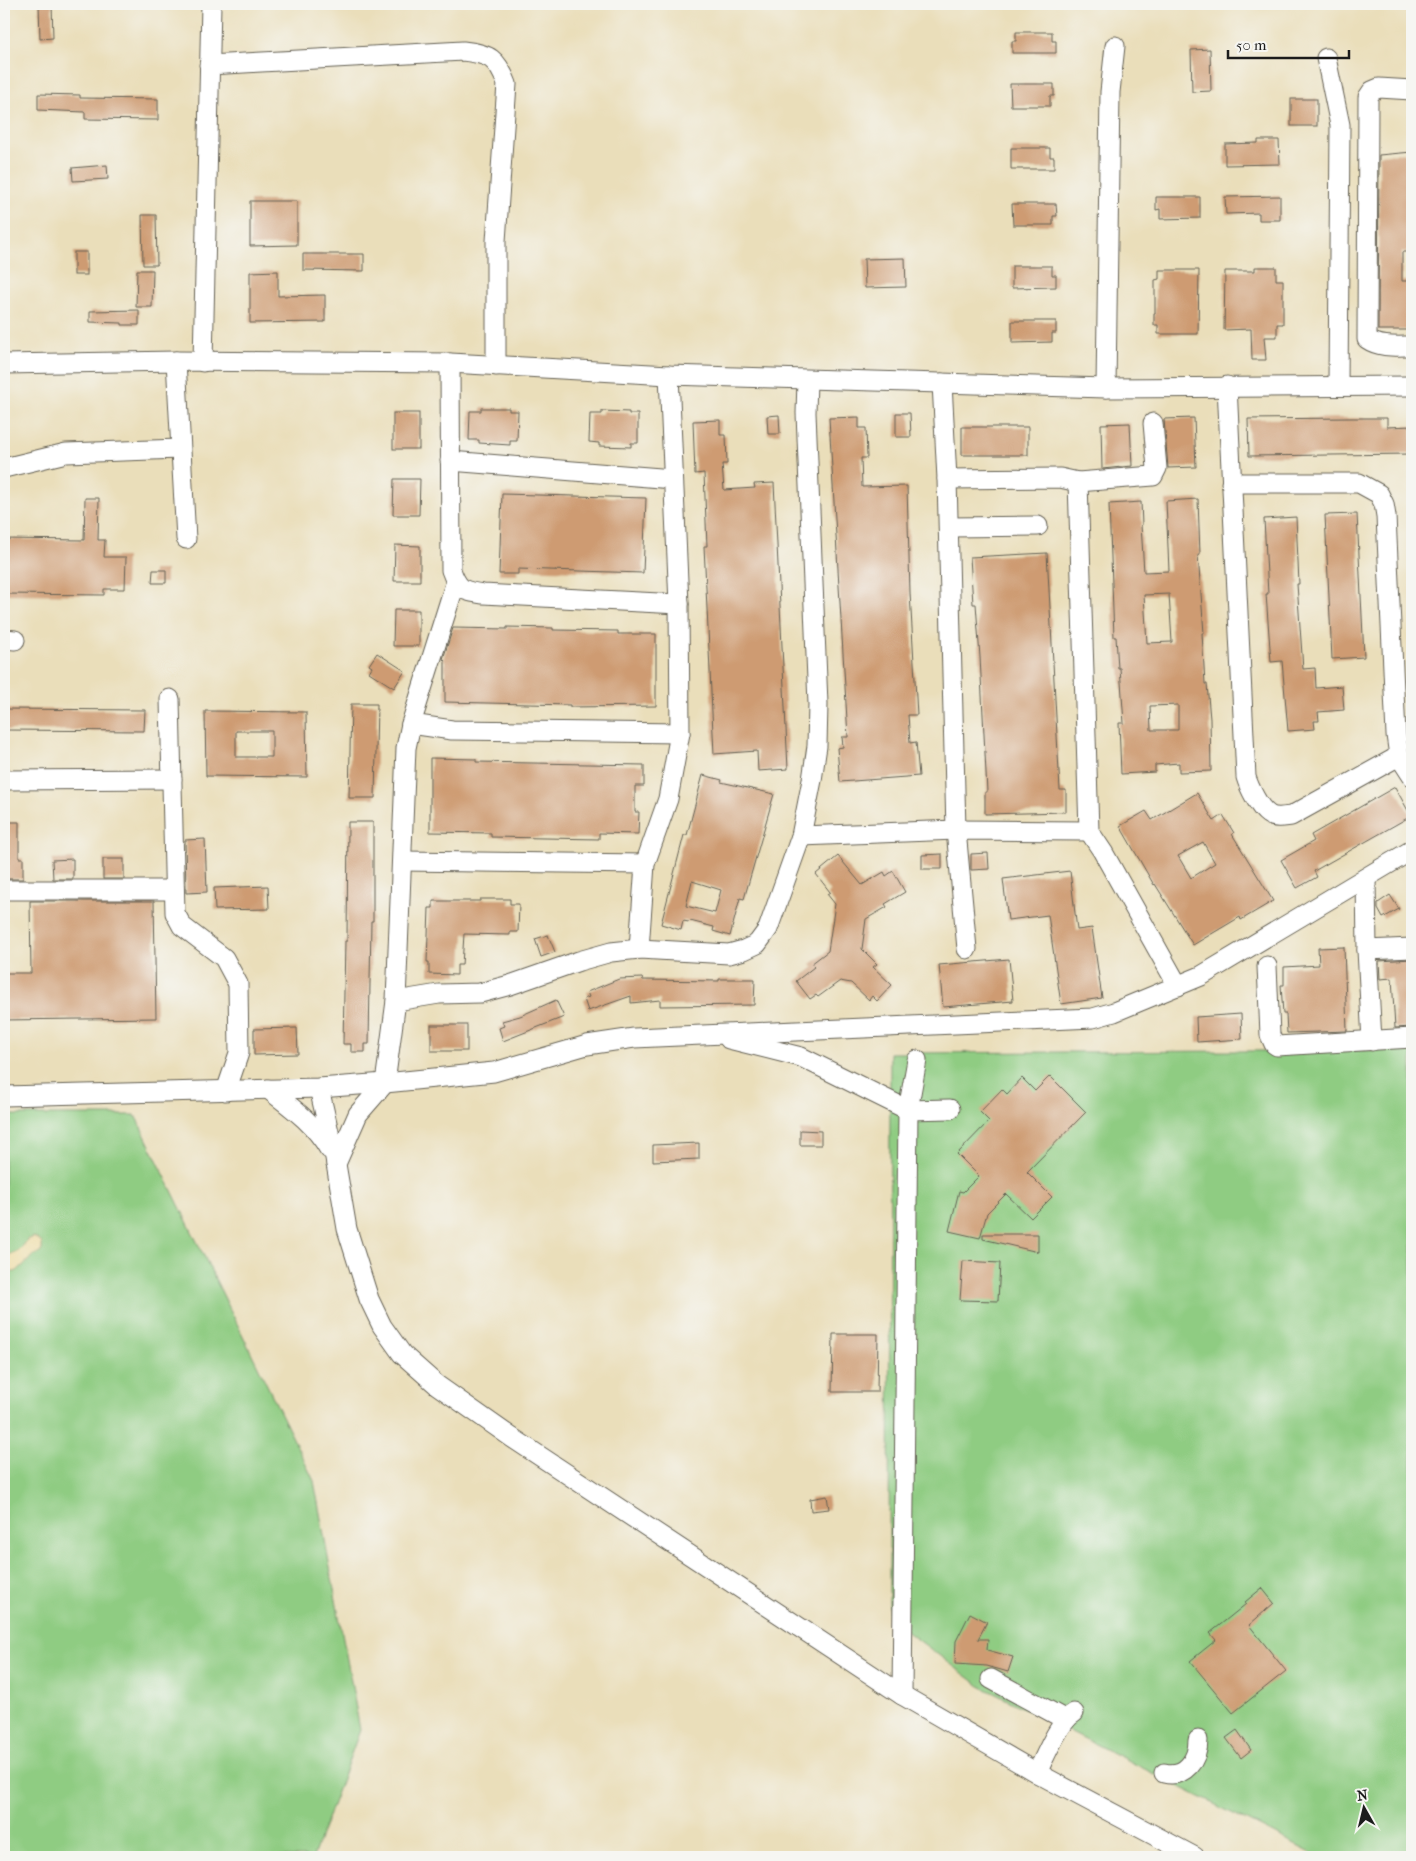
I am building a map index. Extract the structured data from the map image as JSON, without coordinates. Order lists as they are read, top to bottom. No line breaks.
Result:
{"scale_bar":"50 m","north":"top"}
